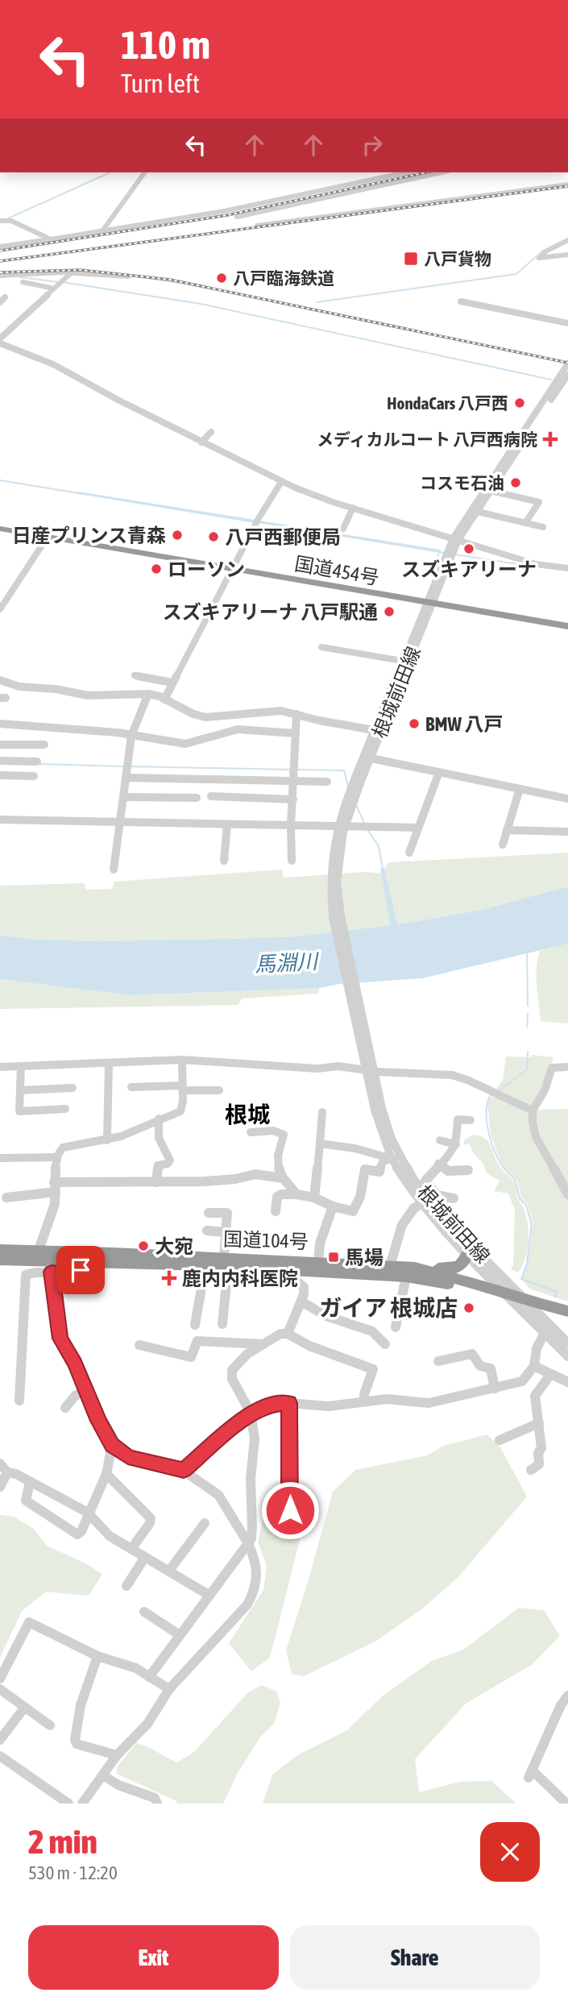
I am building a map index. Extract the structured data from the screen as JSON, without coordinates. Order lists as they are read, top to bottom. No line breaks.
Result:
{"streets":{"highway":["国道454号","国道104号"],"street":["根城前田線"]},"crossings":[["国道454号","根城前田線"],["根城前田線","国道104号"]],"districts":["根城"],"water":["馬淵川"],"places":{"transit":["八戸貨物","馬場"],"other":["八戸臨海鉄道","HondaCars 八戸西","コスモ石油","日産プリンス青森","八戸西郵便局","スズキアリーナ","ローソン","スズキアリーナ 八戸駅通","BMW 八戸","大宛","ガイア 根城店"],"health":["メディカルコート 八戸西病院","鹿内内科医院"]},"page":{"turn":["110 m","Turn left"],"heading":["2 min","530 m · 12:20"],"buttons":["Exit","Share"]}}
